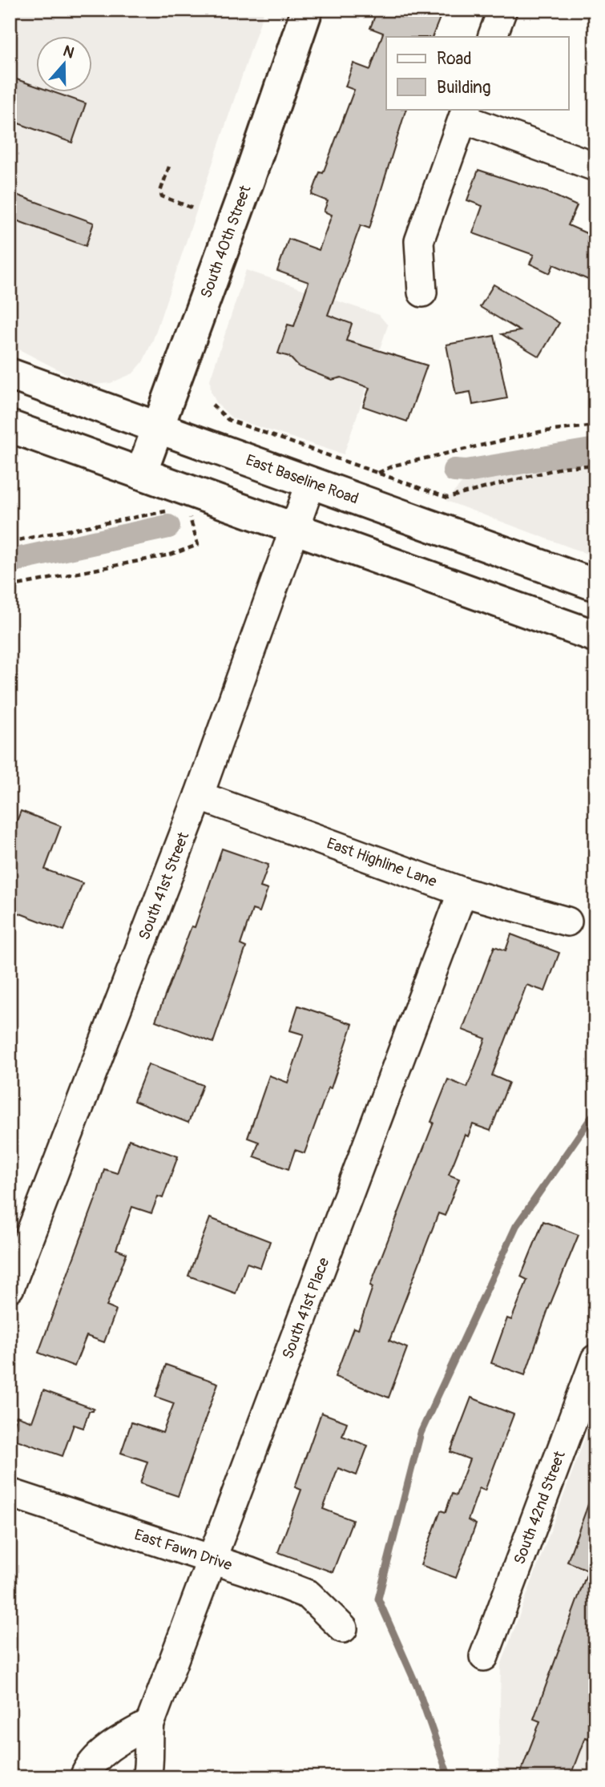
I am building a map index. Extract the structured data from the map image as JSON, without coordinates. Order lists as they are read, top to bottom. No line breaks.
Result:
{"streets":{"main road":["South 40th Street","East Baseline Road"],"street":["East Highline Lane","South 41st Street","South 41st Place","South 42nd Street","East Fawn Drive"]},"crossings":[["South 40th Street","East Baseline Road"],["East Baseline Road","South 41st Street"],["East Highline Lane","South 41st Street"],["East Highline Lane","South 41st Place"],["South 41st Place","East Fawn Drive"]],"legend":["Road","Building"],"north":"top"}
